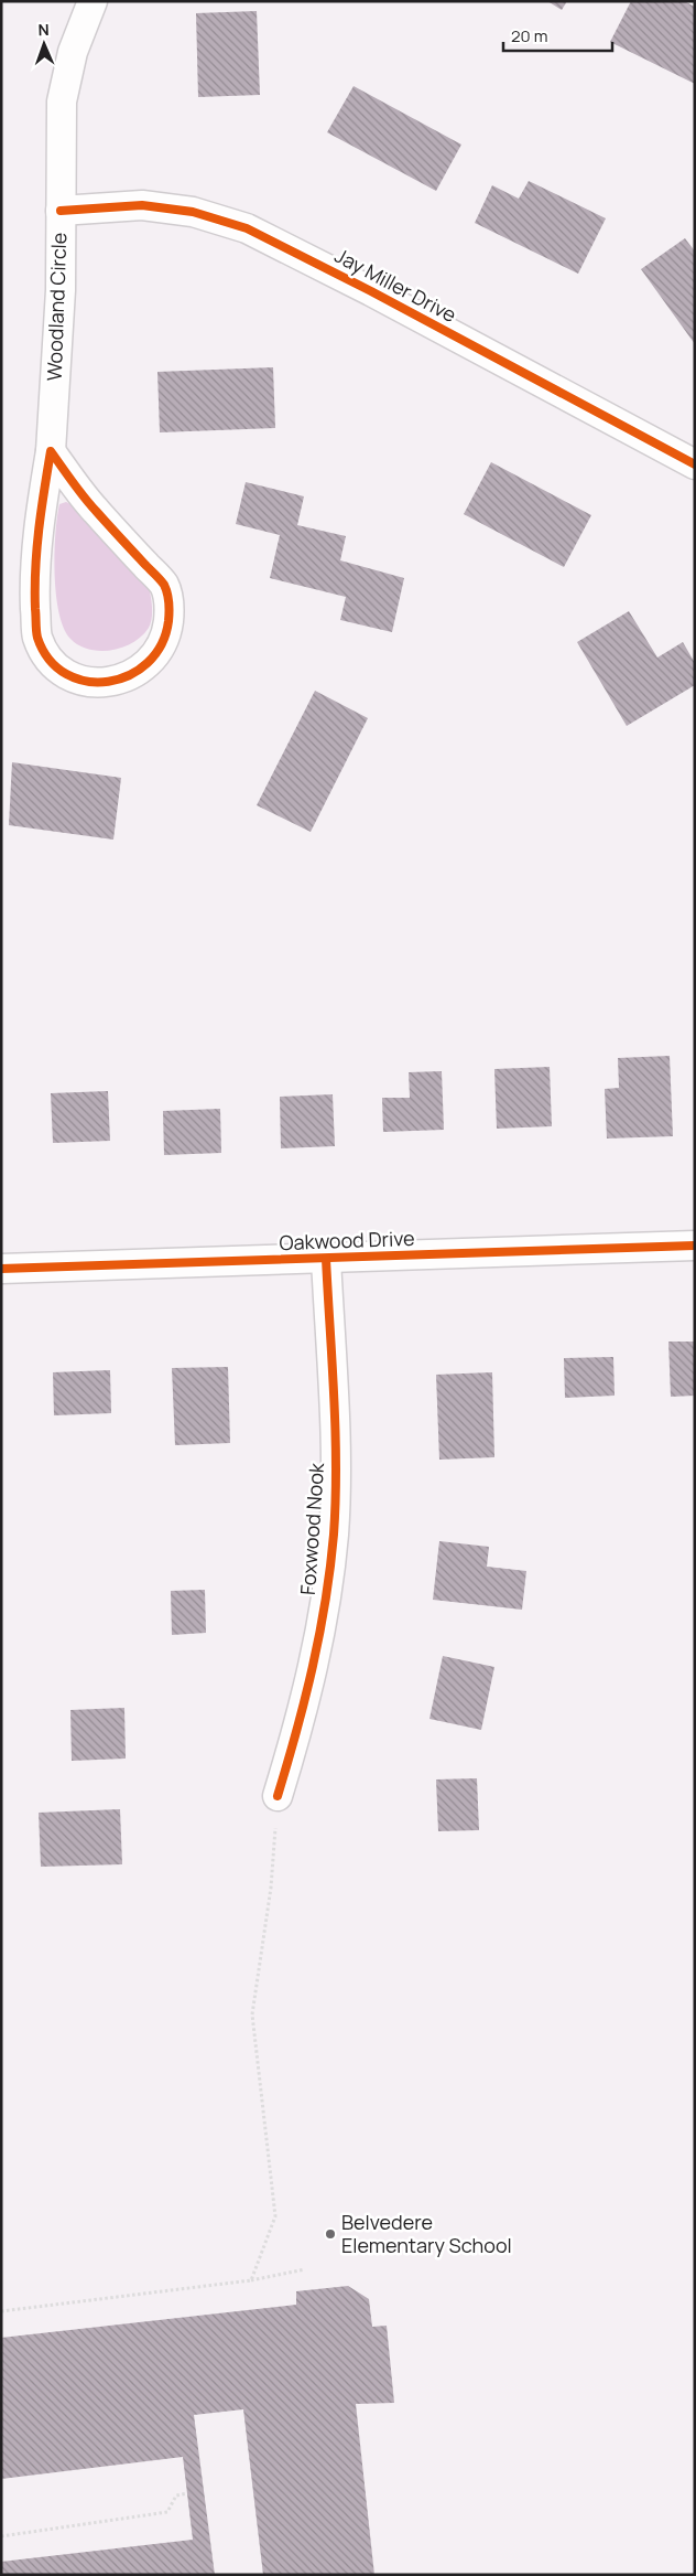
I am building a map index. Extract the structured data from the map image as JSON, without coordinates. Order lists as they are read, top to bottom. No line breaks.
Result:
{"streets":{"street":["Jay Miller Drive","Woodland Circle","Oakwood Drive","Foxwood Nook"]},"crossings":[["Jay Miller Drive","Woodland Circle"],["Oakwood Drive","Foxwood Nook"]],"places":["Belvedere Elementary School"],"scale_bar":"20 m","north":"top"}
